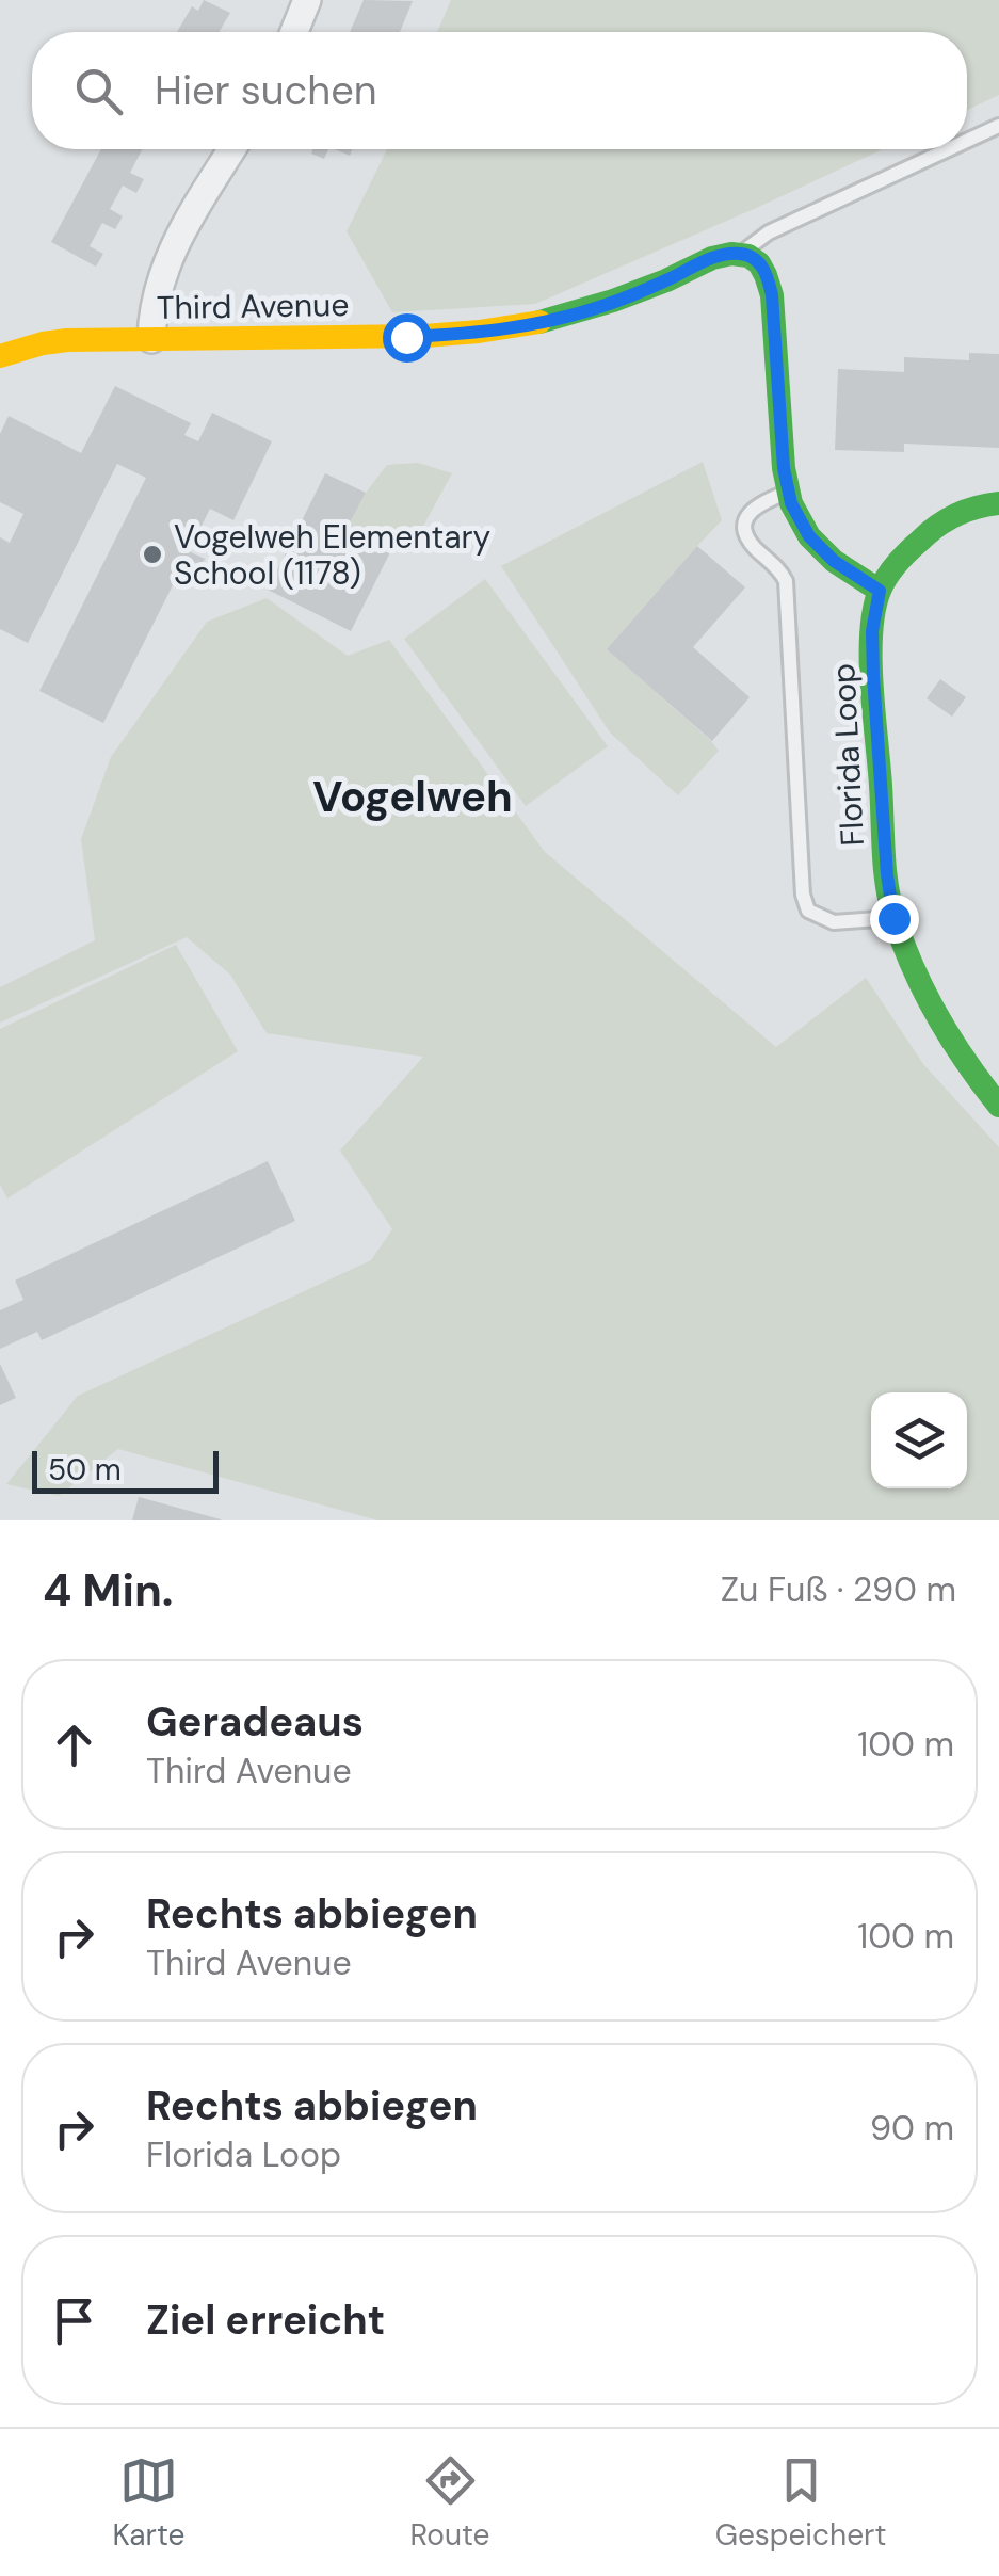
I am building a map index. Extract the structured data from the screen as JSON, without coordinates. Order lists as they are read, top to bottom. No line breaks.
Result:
{"streets":{"street":["Third Avenue","Florida Loop"]},"districts":["Vogelweh"],"places":["Vogelweh Elementary School (1178)"],"scale_bar":"50 m","page":{"search":"Hier suchen","scale":"50 m","heading":["4 Min.","Zu Fuß · 290 m"],"list":[["Geradeaus","Third Avenue","100 m"],["Rechts abbiegen","Third Avenue","100 m"],["Rechts abbiegen","Florida Loop","90 m"],"Ziel erreicht"],"nav":["Karte","Route","Gespeichert"]}}
